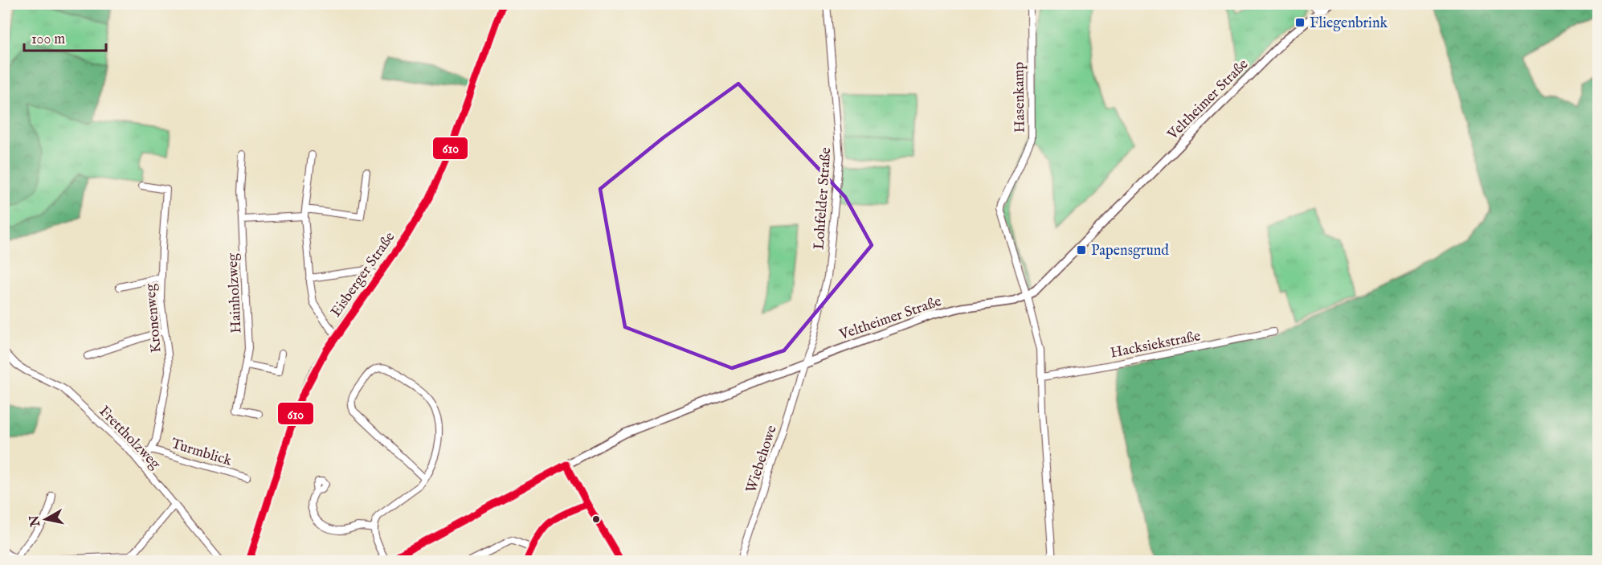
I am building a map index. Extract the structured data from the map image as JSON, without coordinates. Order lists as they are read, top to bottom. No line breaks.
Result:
{"streets":{"main road":["Veltheimer Straße","Eisberger Straße"],"street":["Hasenkamp","Lohfelder Straße","Hainholzweg","Kronenweg","Hacksiekstraße","Frettholzweg","Turmblick","Wiebehowe"]},"crossings":[["Hasenkamp","Veltheimer Straße"],["Veltheimer Straße","Lohfelder Straße"],["Veltheimer Straße","Wiebehowe"],["Lohfelder Straße","Wiebehowe"],["Kronenweg","Turmblick"]],"places":{"transit":["Fliegenbrink","Papensgrund"]},"lines":["transit line 610"],"scale_bar":"100 m","north":"left"}
